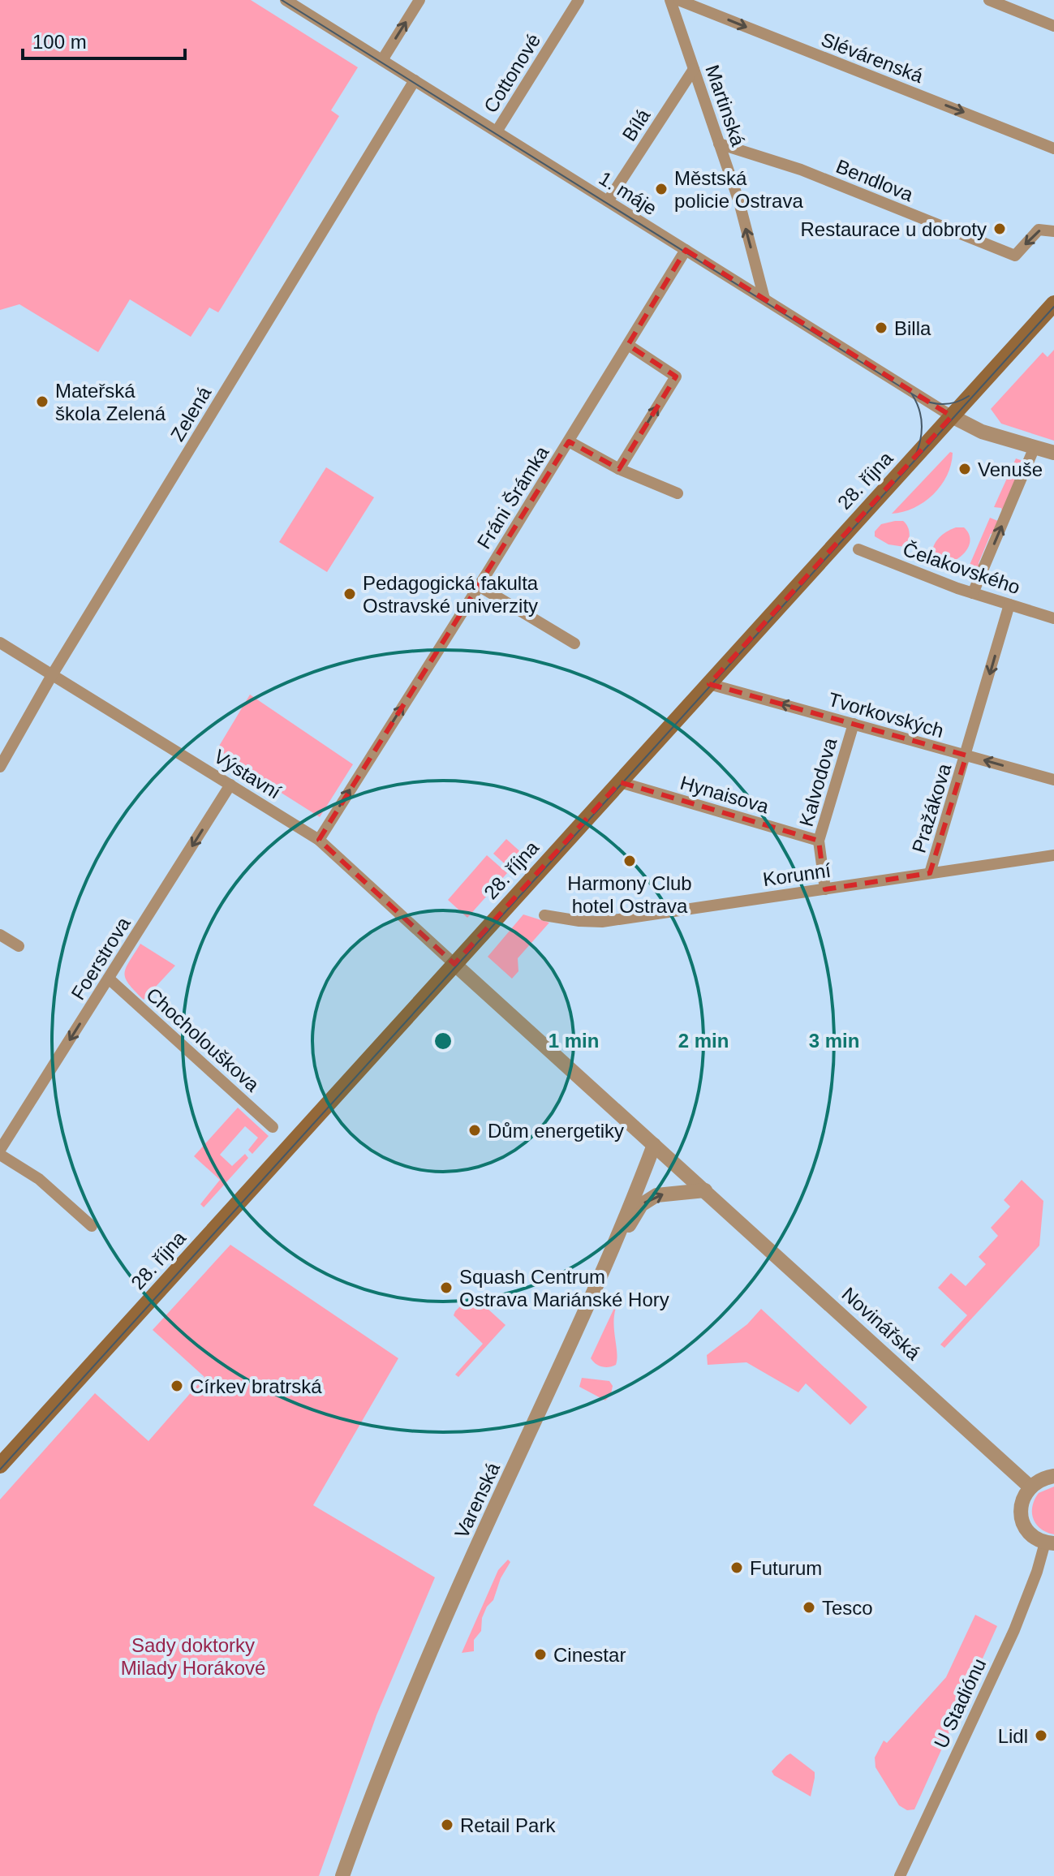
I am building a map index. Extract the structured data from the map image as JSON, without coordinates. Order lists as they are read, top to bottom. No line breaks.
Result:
{"streets":{"main road":["28. října"],"street":["Slévárenská","Cottonové","Martinská","Bílá","Bendlova","1. máje","Zelená","Fráni Šrámka","Čelakovského","Tvorkovských","Výstavní","Kalvodova","Hynaisova","Pražákova","Korunní","Foerstrova","Chocholouškova","Novinářská","Varenská","U Stadiónu"]},"crossings":[["Cottonové","1. máje"],["Martinská","Bílá"],["Martinská","Bendlova"],["Martinská","1. máje"],["Bílá","1. máje"],["1. máje","Zelená"],["1. máje","28. října"],["1. máje","Fráni Šrámka"],["Zelená","Výstavní"],["28. října","Tvorkovských"],["28. října","Výstavní"],["28. října","Hynaisova"],["28. října","Novinářská"],["Fráni Šrámka","Výstavní"],["Čelakovského","Pražákova"],["Tvorkovských","Kalvodova"],["Tvorkovských","Pražákova"],["Výstavní","Foerstrova"],["Výstavní","Novinářská"],["Kalvodova","Hynaisova"],["Kalvodova","Korunní"],["Pražákova","Korunní"],["Foerstrova","Chocholouškova"],["Novinářská","Varenská"]],"one_way":["Slévárenská","Martinská","Bendlova","Fráni Šrámka","Tvorkovských","Pražákova","Foerstrova"],"parks":["Sady doktorky Milady Horákové"],"places":["Městská policie Ostrava","Restaurace u dobroty","Billa","Mateřská škola Zelená","Venuše","Pedagogická fakulta Ostravské univerzity","Harmony Club hotel Ostrava","Dům energetiky","Squash Centrum Ostrava Mariánské Hory","Církev bratrská","Futurum","Tesco","Cinestar","Lidl","Retail Park"],"scale_bar":"100 m","rings":["1 min","2 min","3 min"]}
